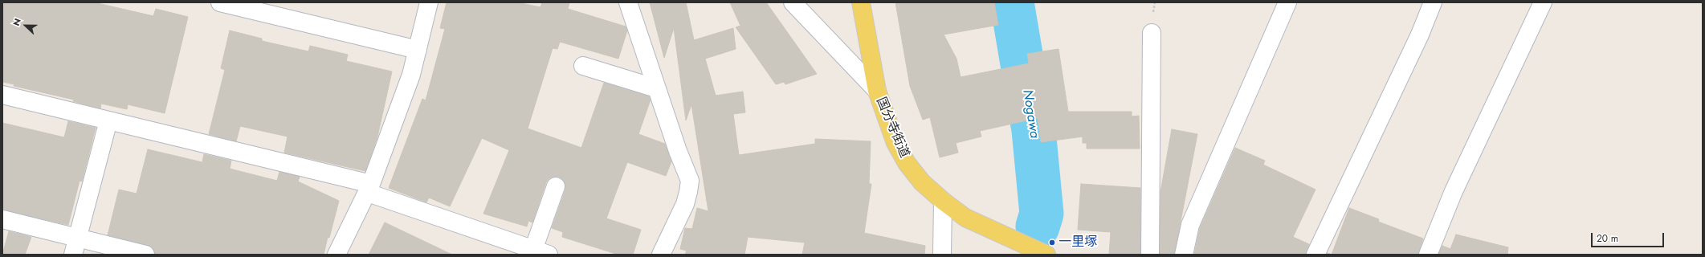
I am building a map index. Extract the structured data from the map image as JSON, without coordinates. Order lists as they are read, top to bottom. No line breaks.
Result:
{"streets":{"main road":["国分寺街道"]},"water":["Nogawa"],"places":["一里塚"],"scale_bar":"20 m","north":"left"}
